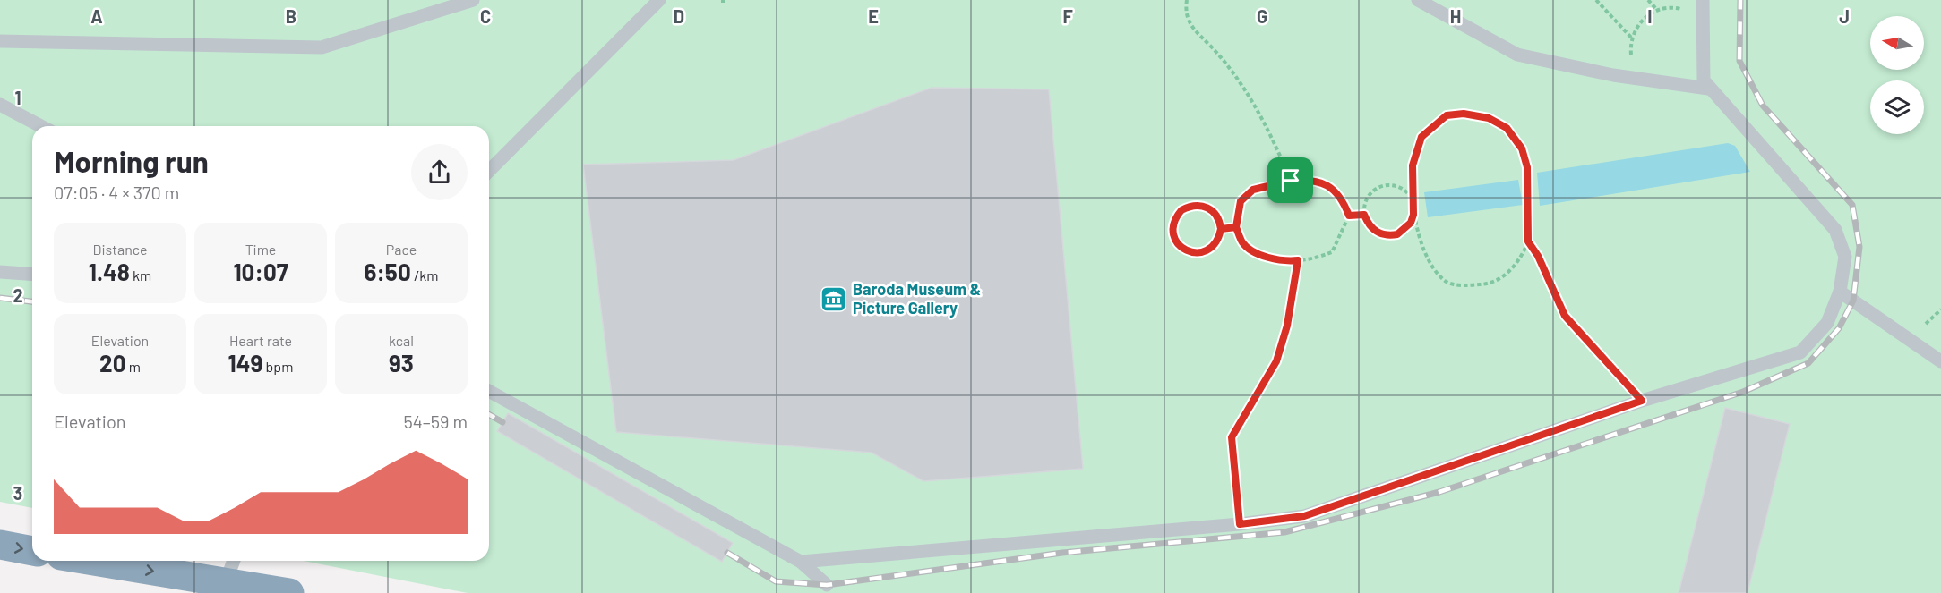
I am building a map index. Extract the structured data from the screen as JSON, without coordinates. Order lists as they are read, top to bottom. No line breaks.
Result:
{"places":{"museum":["Baroda Museum & Picture Gallery"]},"north":"left","page":{"heading":["Morning run","07:05 · 4 × 370 m"],"stats":[["Distance","1.48 km"],["Time","10:07"],["Pace","6:50 /km"],["Elevation","20 m"],["Heart rate","149 bpm"],["kcal","93"]],"chart":["Elevation","54–59 m"]},"grid":{"columns":["A","B","C","D","E","F","G","H","I","J"],"rows":["1","2","3"]}}
